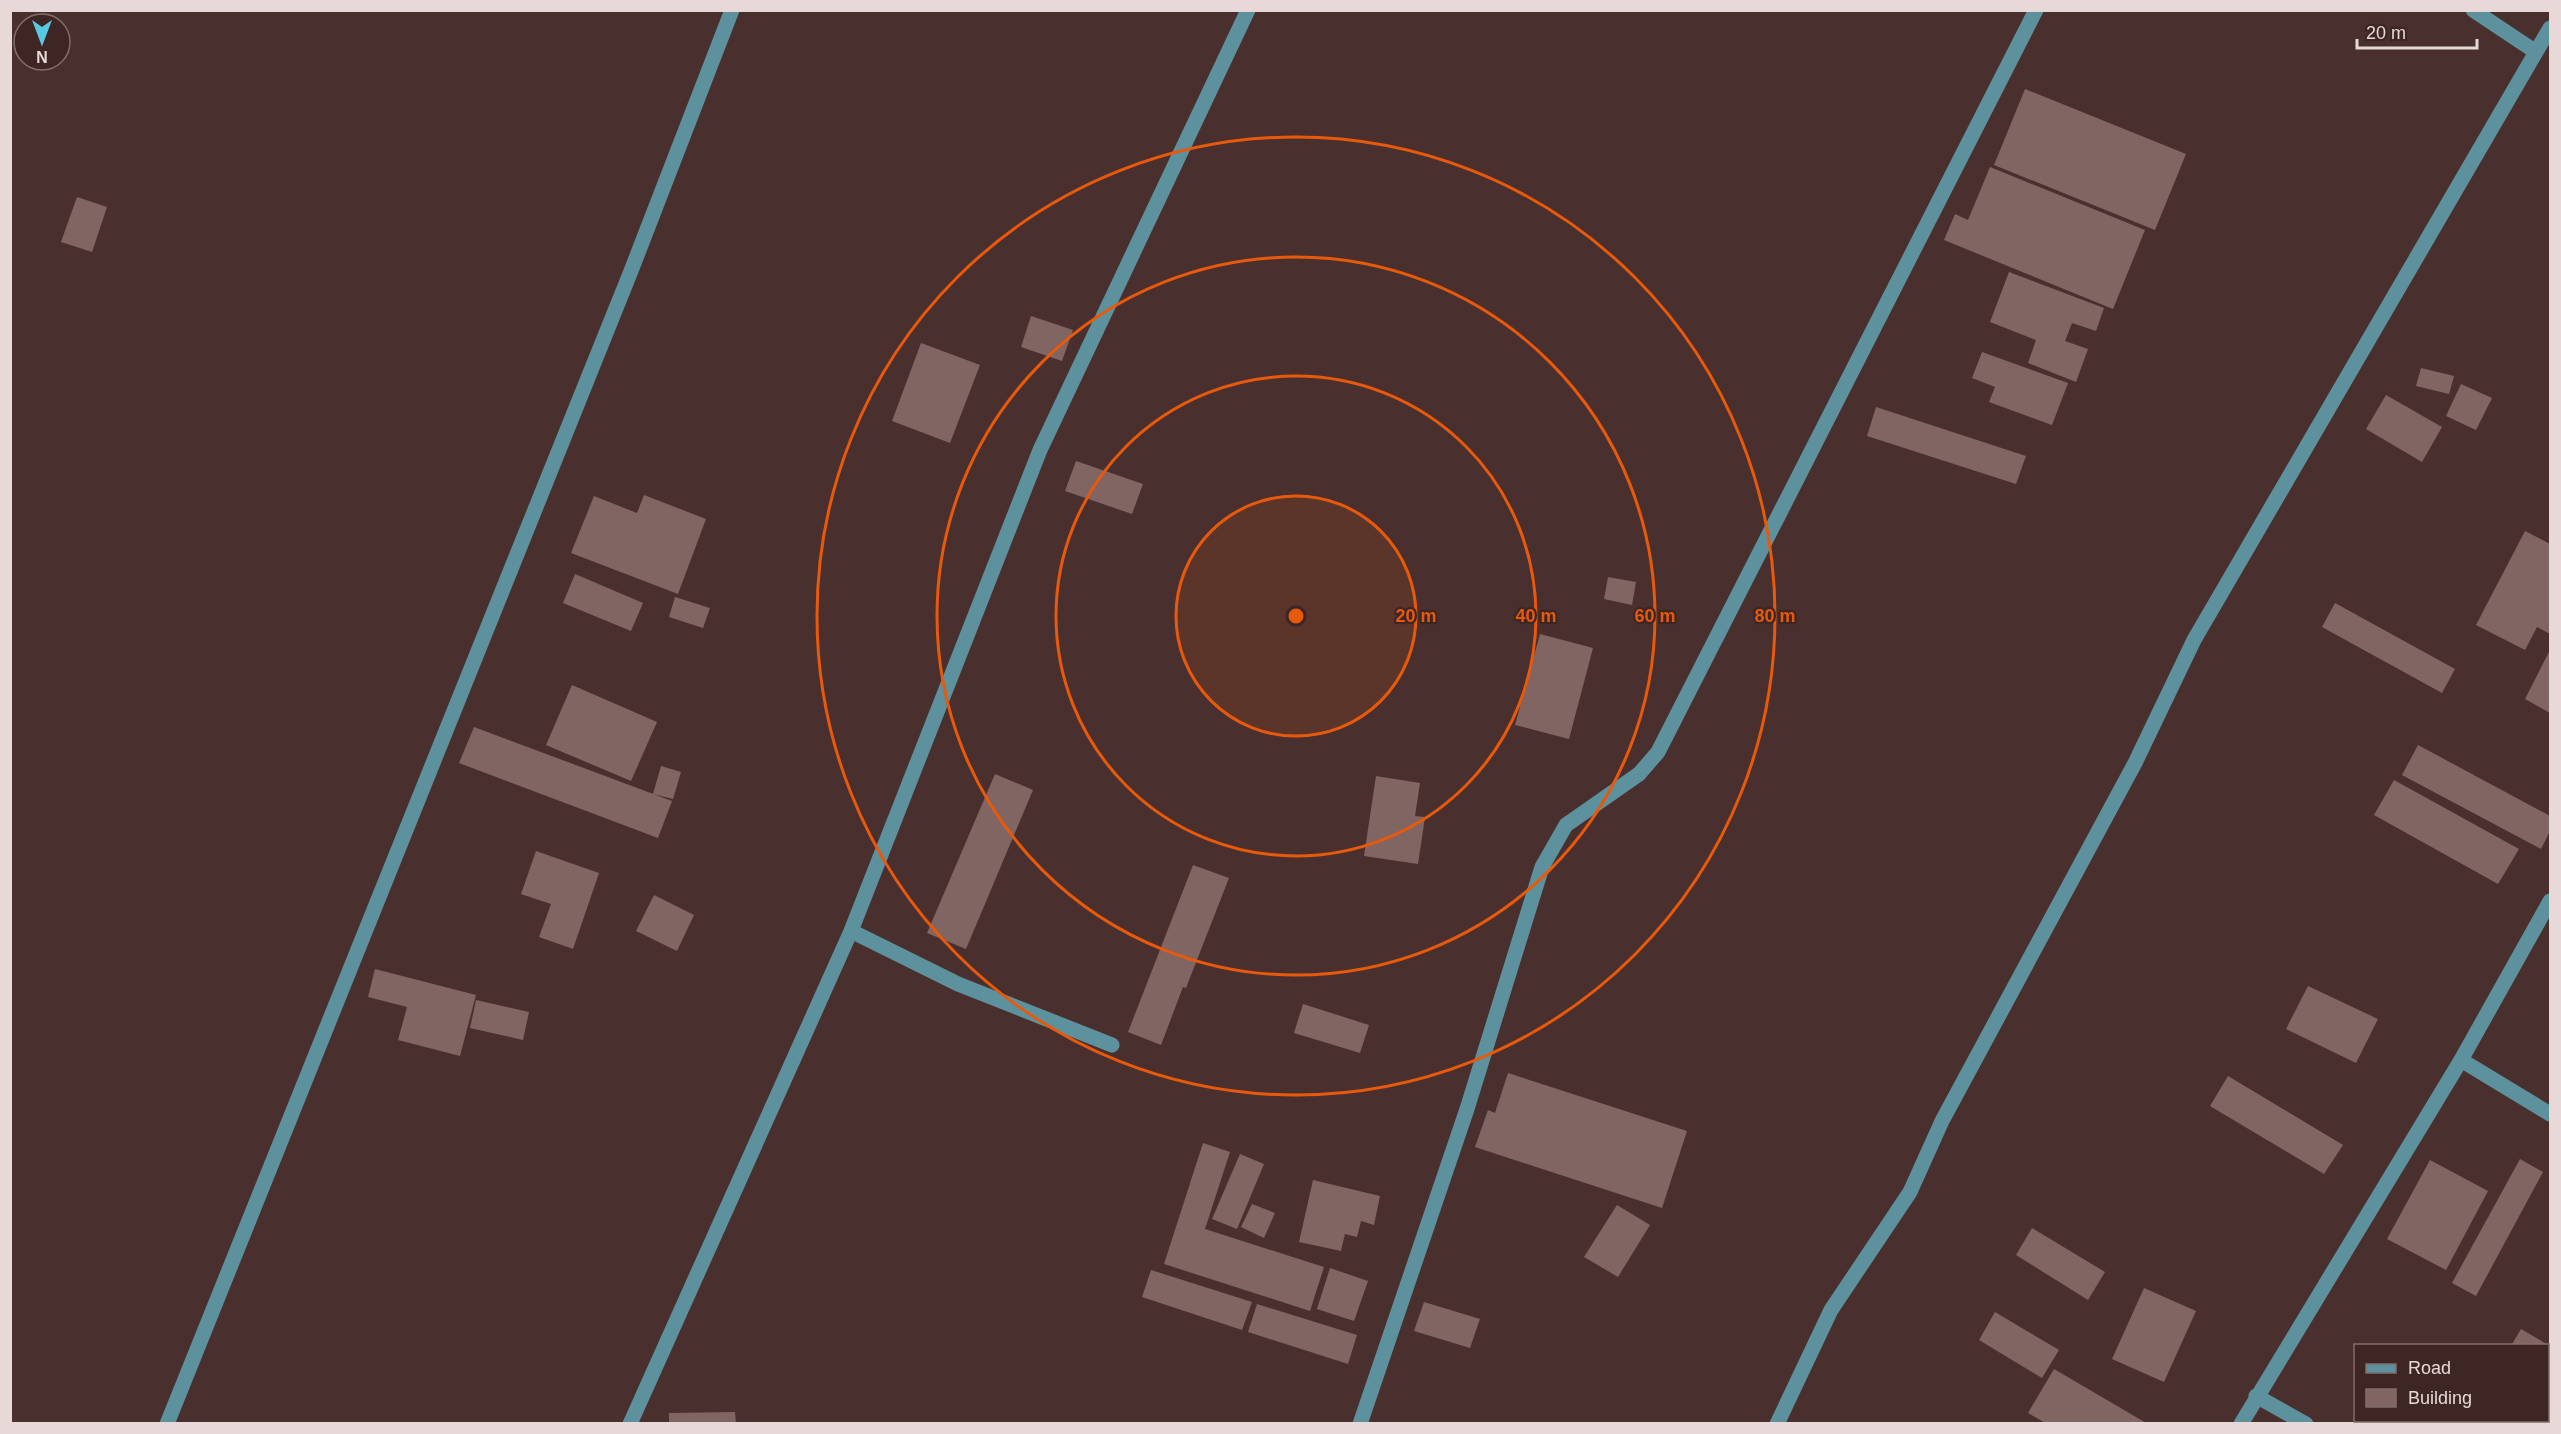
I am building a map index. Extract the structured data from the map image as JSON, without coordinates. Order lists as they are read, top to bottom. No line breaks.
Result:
{"legend":["Road","Building"],"scale_bar":"20 m","north":"bottom","rings":["20 m","40 m","60 m","80 m"]}
